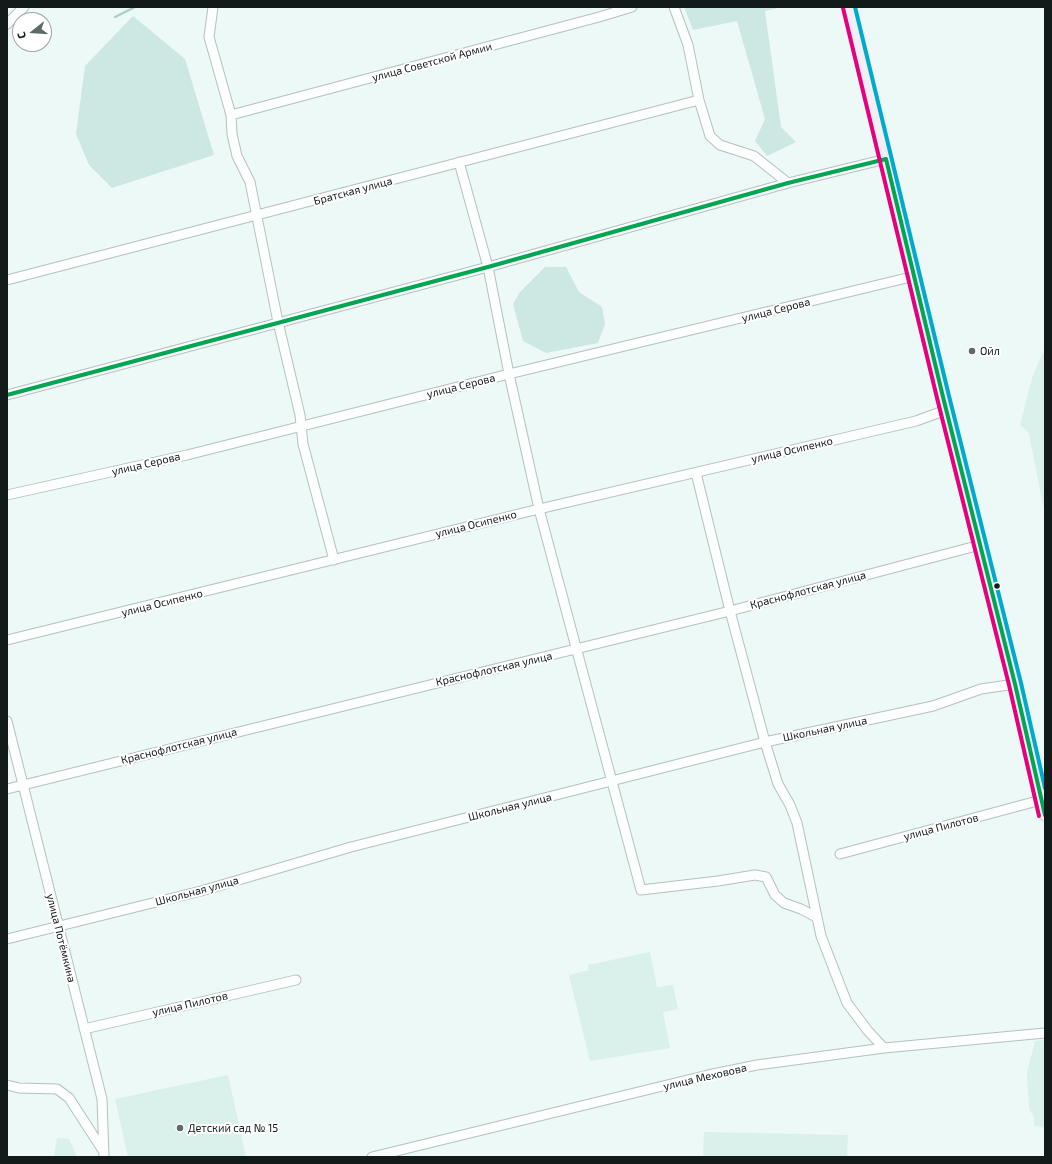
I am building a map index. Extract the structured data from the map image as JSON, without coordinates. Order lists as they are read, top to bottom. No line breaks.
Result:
{"streets":{"street":["улица Советской Армии","Братская улица","улица Серова","улица Осипенко","Краснофлотская улица","Школьная улица","улица Пилотов","улица Потёмкина","улица Меховова"]},"crossings":[["Краснофлотская улица","улица Потёмкина"],["Школьная улица","улица Потёмкина"],["улица Пилотов","улица Потёмкина"]],"places":["Ойл","Детский сад № 15"],"north":"left"}
